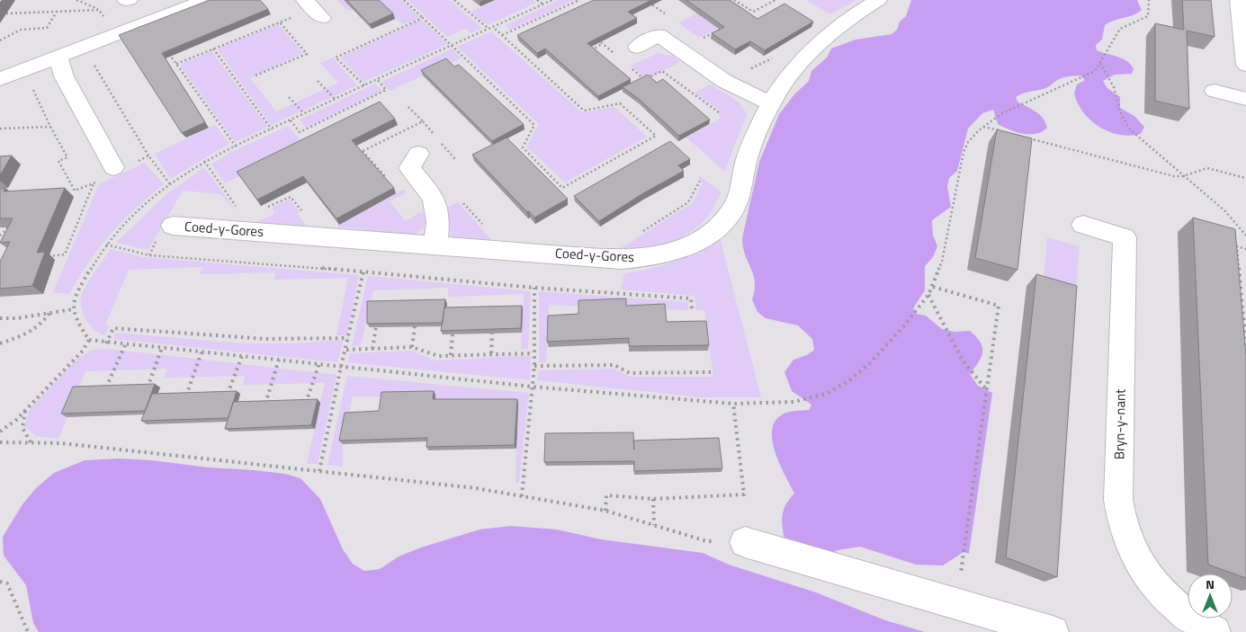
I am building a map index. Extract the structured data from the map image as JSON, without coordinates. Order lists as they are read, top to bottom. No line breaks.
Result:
{"streets":{"street":["Coed-y-Gores","Bryn-y-nant"]},"north":"top"}
